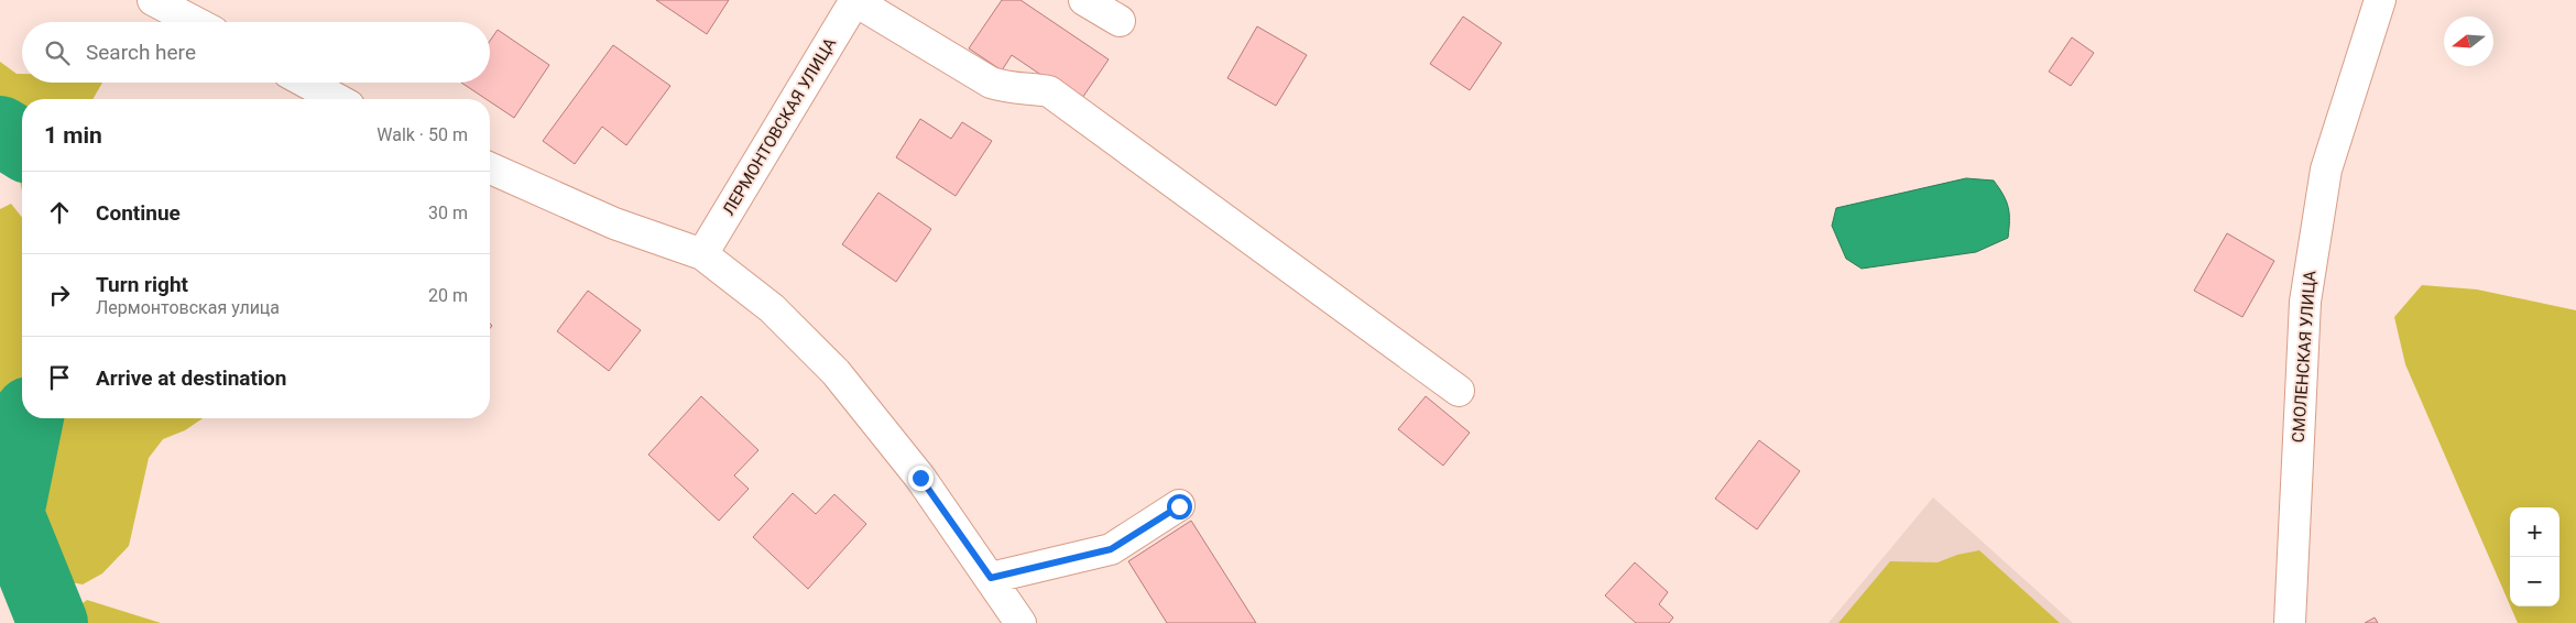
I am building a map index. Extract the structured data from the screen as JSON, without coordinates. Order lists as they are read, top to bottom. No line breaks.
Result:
{"streets":{"street":["ЛЕРМОНТОВСКАЯ УЛИЦА","СМОЛЕНСКАЯ УЛИЦА"]},"north":"left","page":{"search":"Search here","heading":["1 min","Walk · 50 m"],"list":[["Continue","30 m"],["Turn right","Лермонтовская улица","20 m"],"Arrive at destination"],"map_buttons":["+","−"]}}
